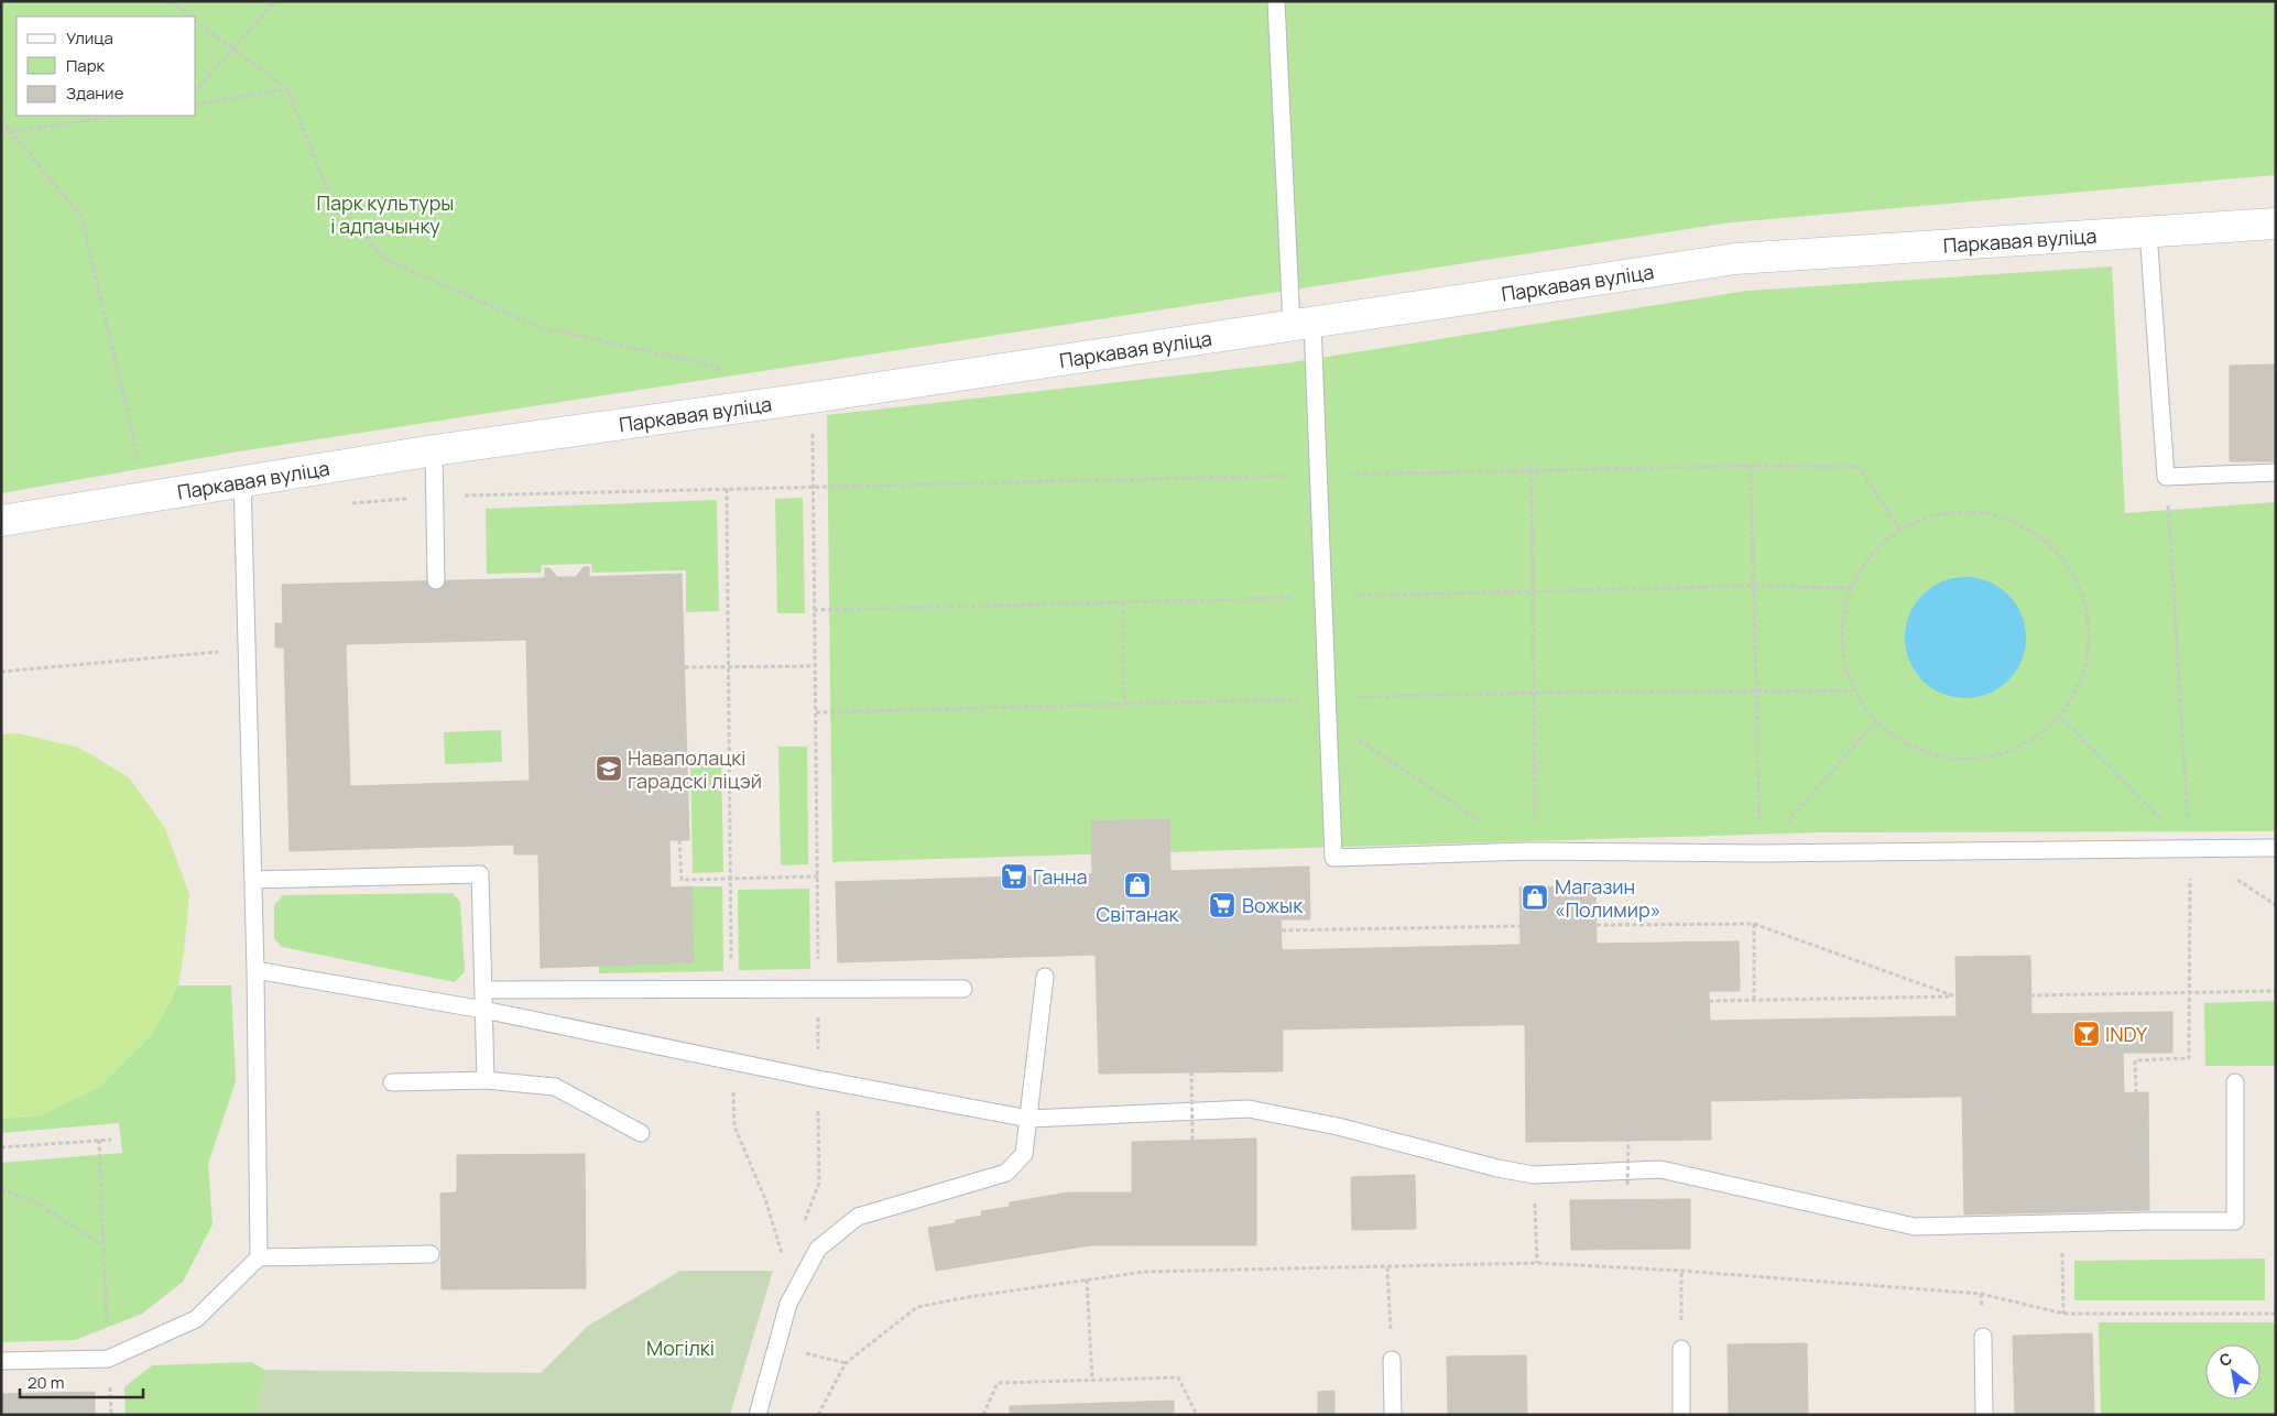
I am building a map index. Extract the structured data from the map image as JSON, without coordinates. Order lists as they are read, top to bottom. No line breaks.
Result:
{"streets":{"street":["Паркавая вуліца"]},"parks":["Парк культуры і адпачынку","Могілкі"],"places":{"school or university":["Наваполацкі гарадскі ліцэй"],"supermarket":["Ганна","Вожык"],"shop":["Світанак","Магазин «Полимир»"],"bar":["INDY"]},"legend":["Улица","Парк","Здание"],"scale_bar":"20 m","north":"top left"}
